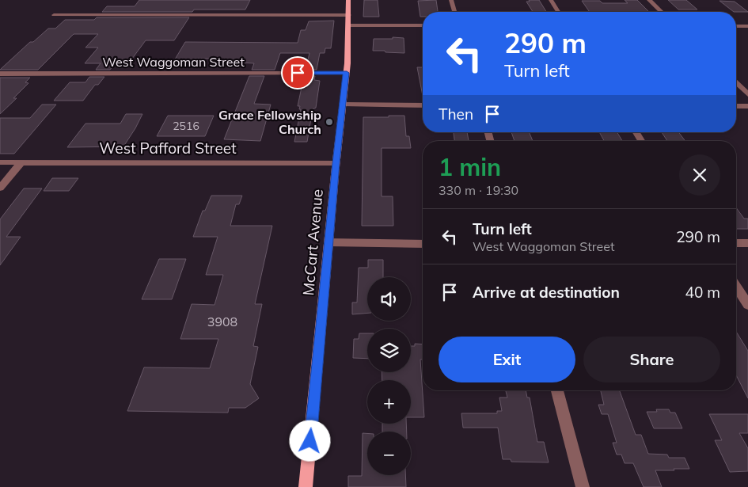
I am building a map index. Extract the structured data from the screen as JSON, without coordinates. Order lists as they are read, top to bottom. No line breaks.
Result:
{"streets":{"main road":["McCart Avenue"],"street":["West Waggoman Street","West Pafford Street"]},"crossings":[["West Waggoman Street","McCart Avenue"],["West Pafford Street","McCart Avenue"]],"places":["Grace Fellowship Church"],"house_numbers":["2516","3908"],"page":{"turn":["290 m","Turn left"],"then":"Then","heading":["1 min","330 m · 19:30"],"list":[{"name":"Turn left","note":"West Waggoman Street","value":"290 m"},{"name":"Arrive at destination","value":"40 m"}],"map_buttons":["+","−"],"buttons":["Exit","Share"]}}
